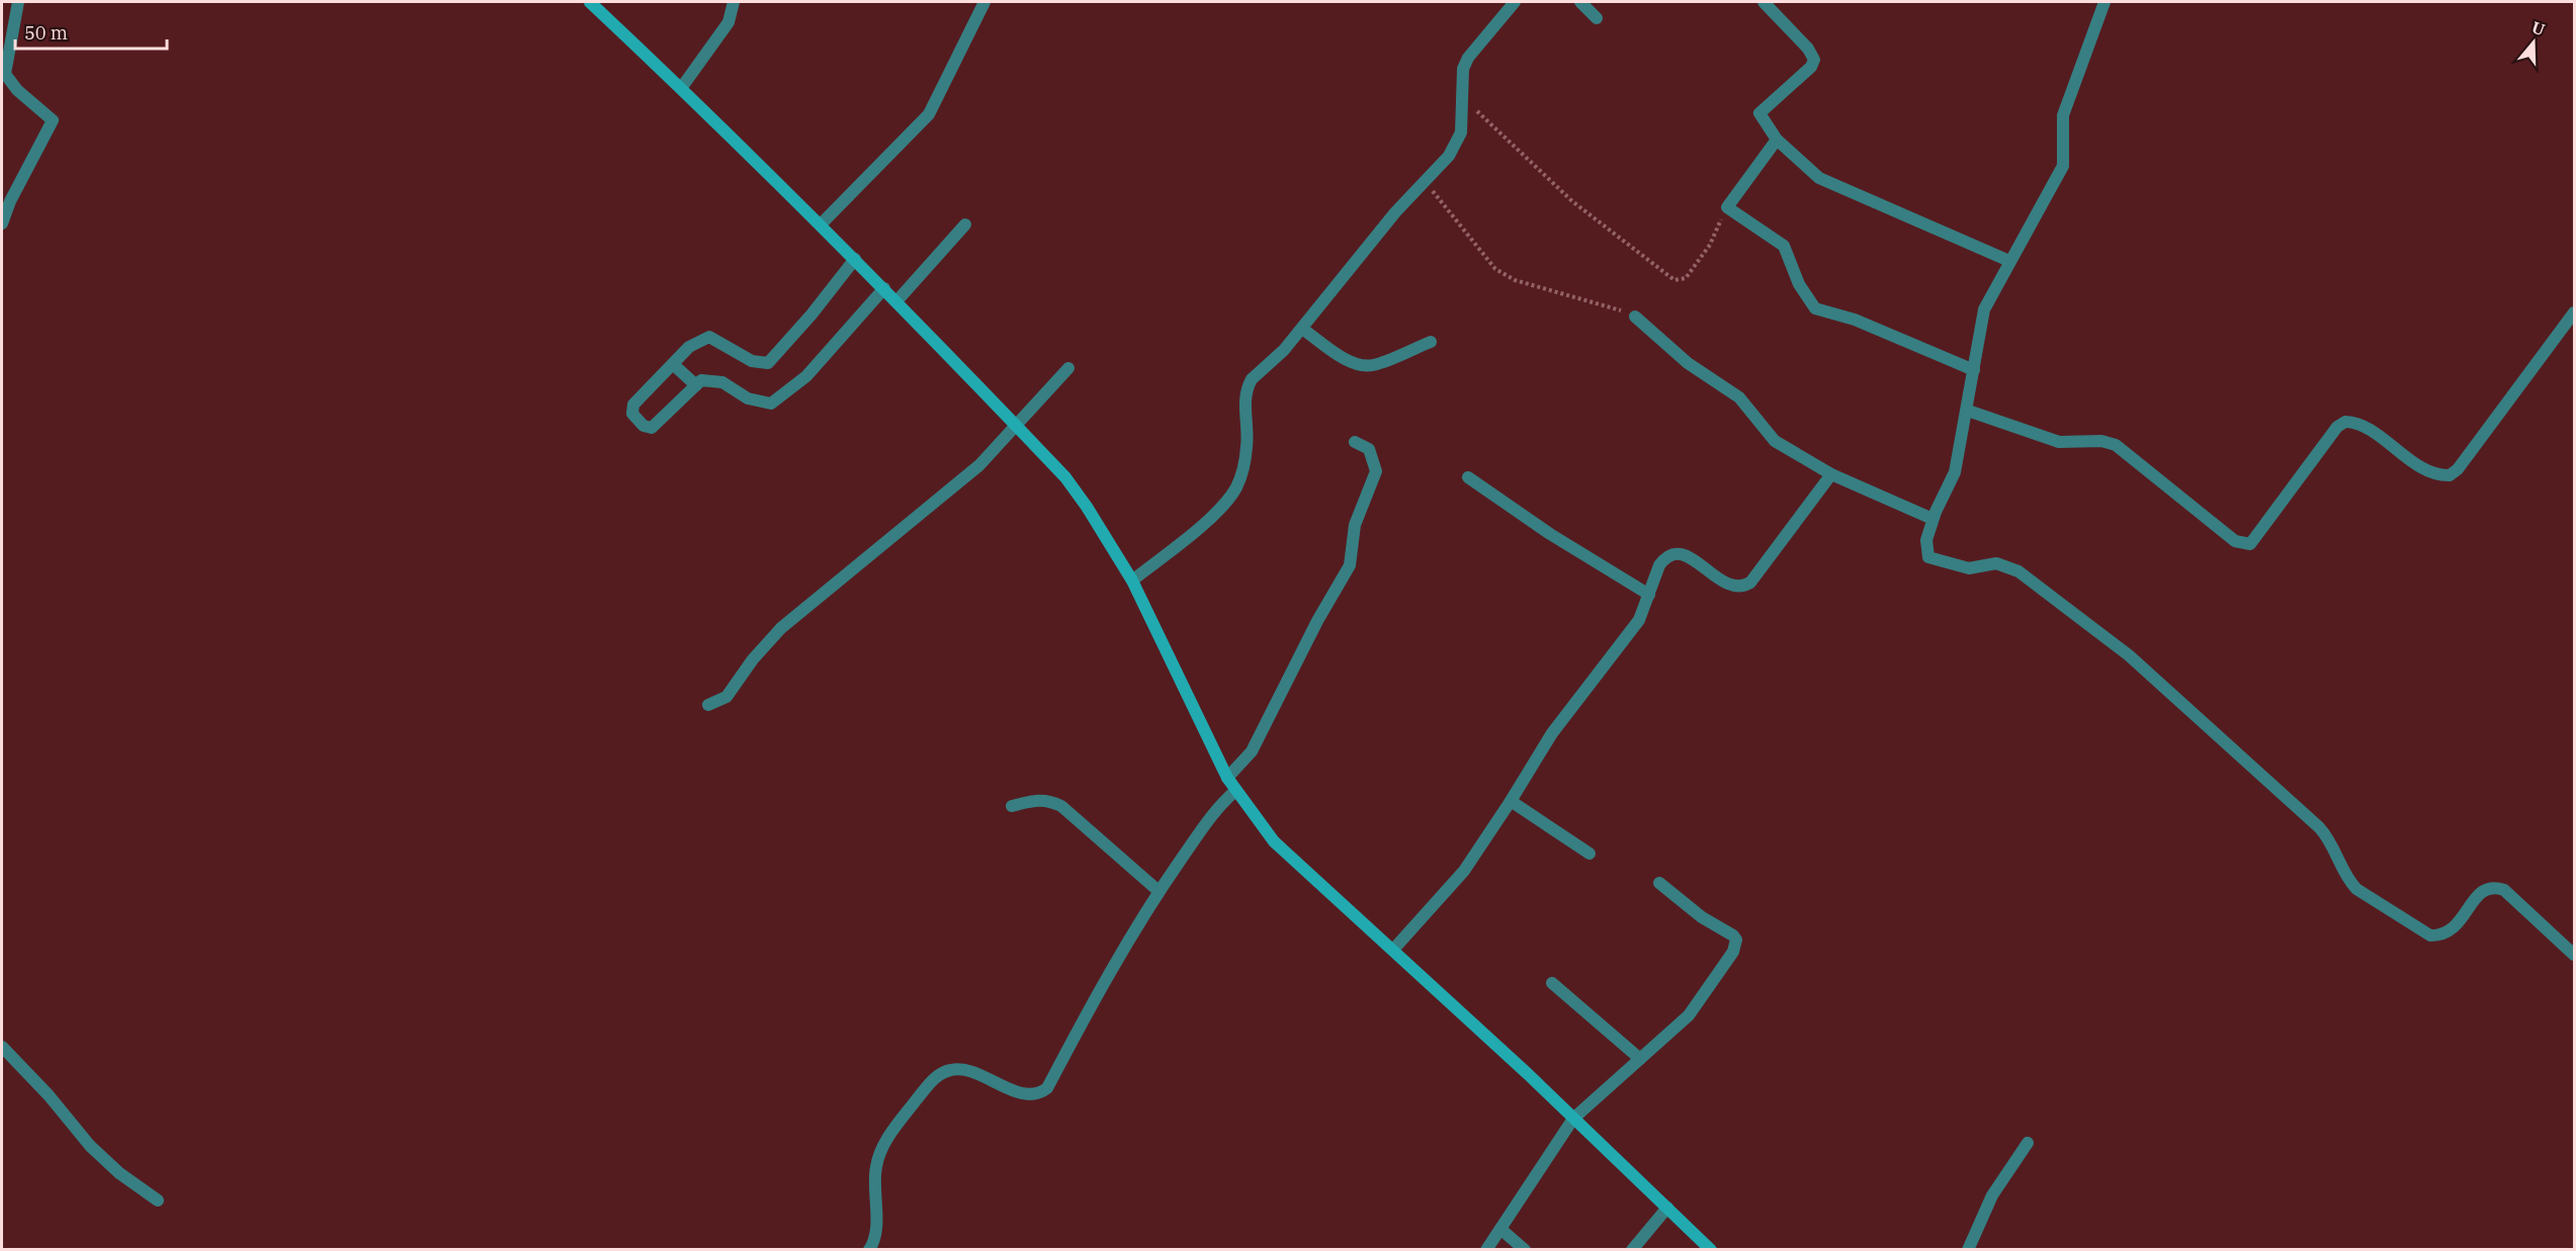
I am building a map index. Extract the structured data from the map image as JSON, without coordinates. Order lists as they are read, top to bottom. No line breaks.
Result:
{"scale_bar":"50 m","north":"top"}
